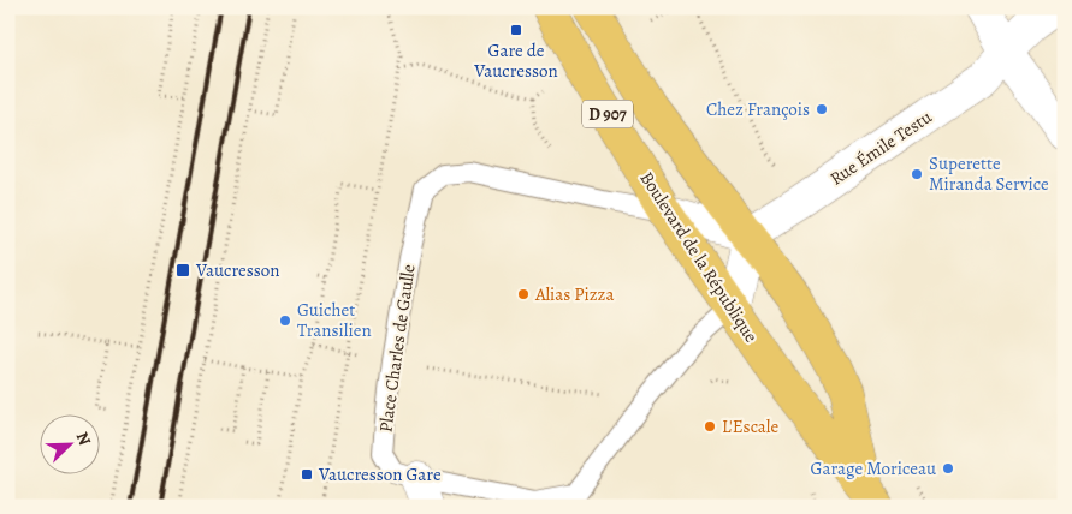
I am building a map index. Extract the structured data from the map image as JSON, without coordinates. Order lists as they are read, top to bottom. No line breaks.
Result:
{"streets":{"main road":["D 907","Boulevard de la République"],"street":["Rue Émile Testu"],"lane":["Place Charles de Gaulle"]},"crossings":[["Rue Émile Testu","Boulevard de la République"],["Boulevard de la République","Place Charles de Gaulle"]],"places":{"transit":["Gare de Vaucresson","Vaucresson","Vaucresson Gare"],"other":["Chez François","Superette Miranda Service","Alias Pizza","Guichet Transilien","L'Escale","Garage Moriceau"]},"north":"top right"}
